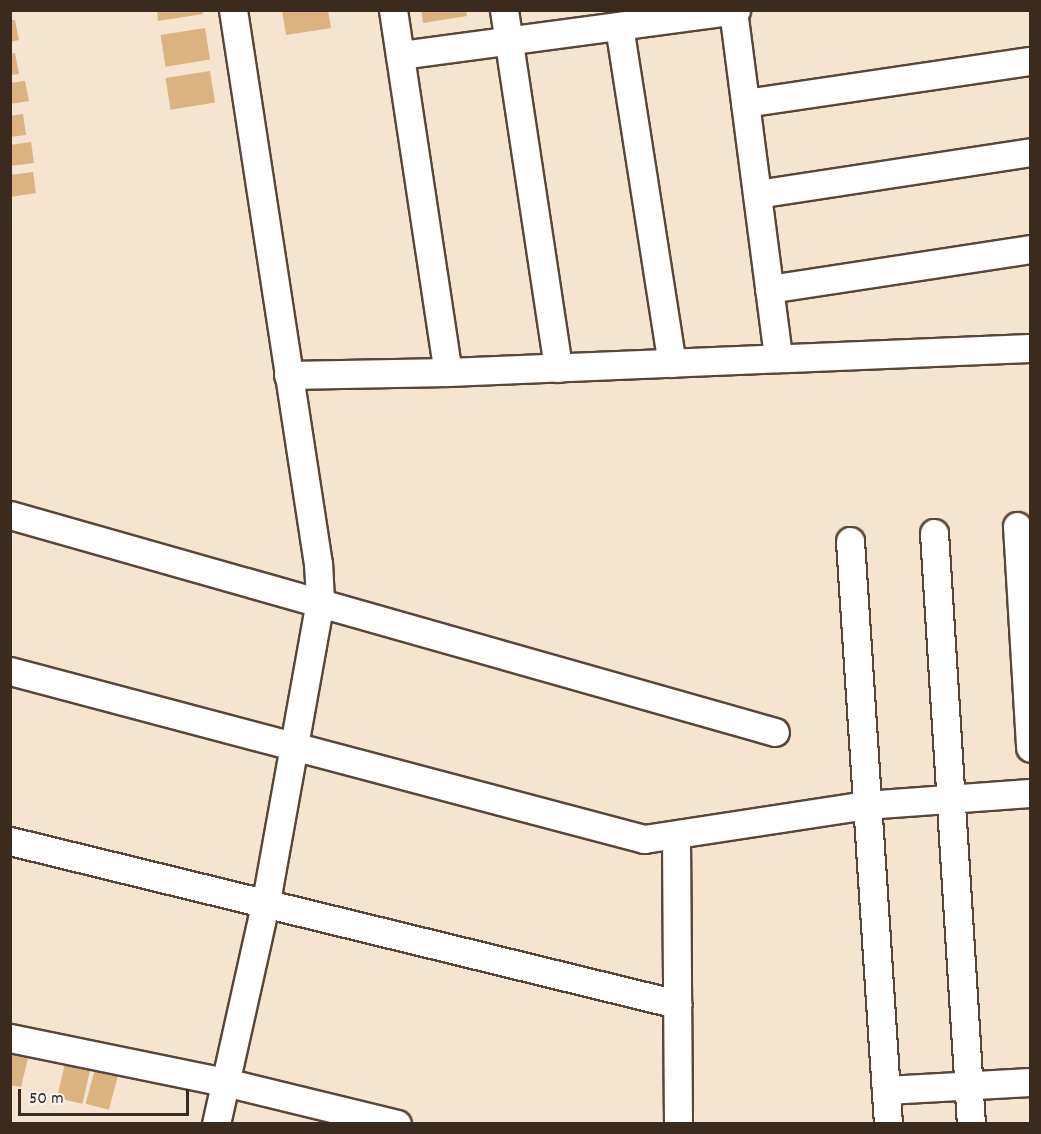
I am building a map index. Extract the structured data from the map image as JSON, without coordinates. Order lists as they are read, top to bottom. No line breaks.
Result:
{"scale_bar":"50 m"}
